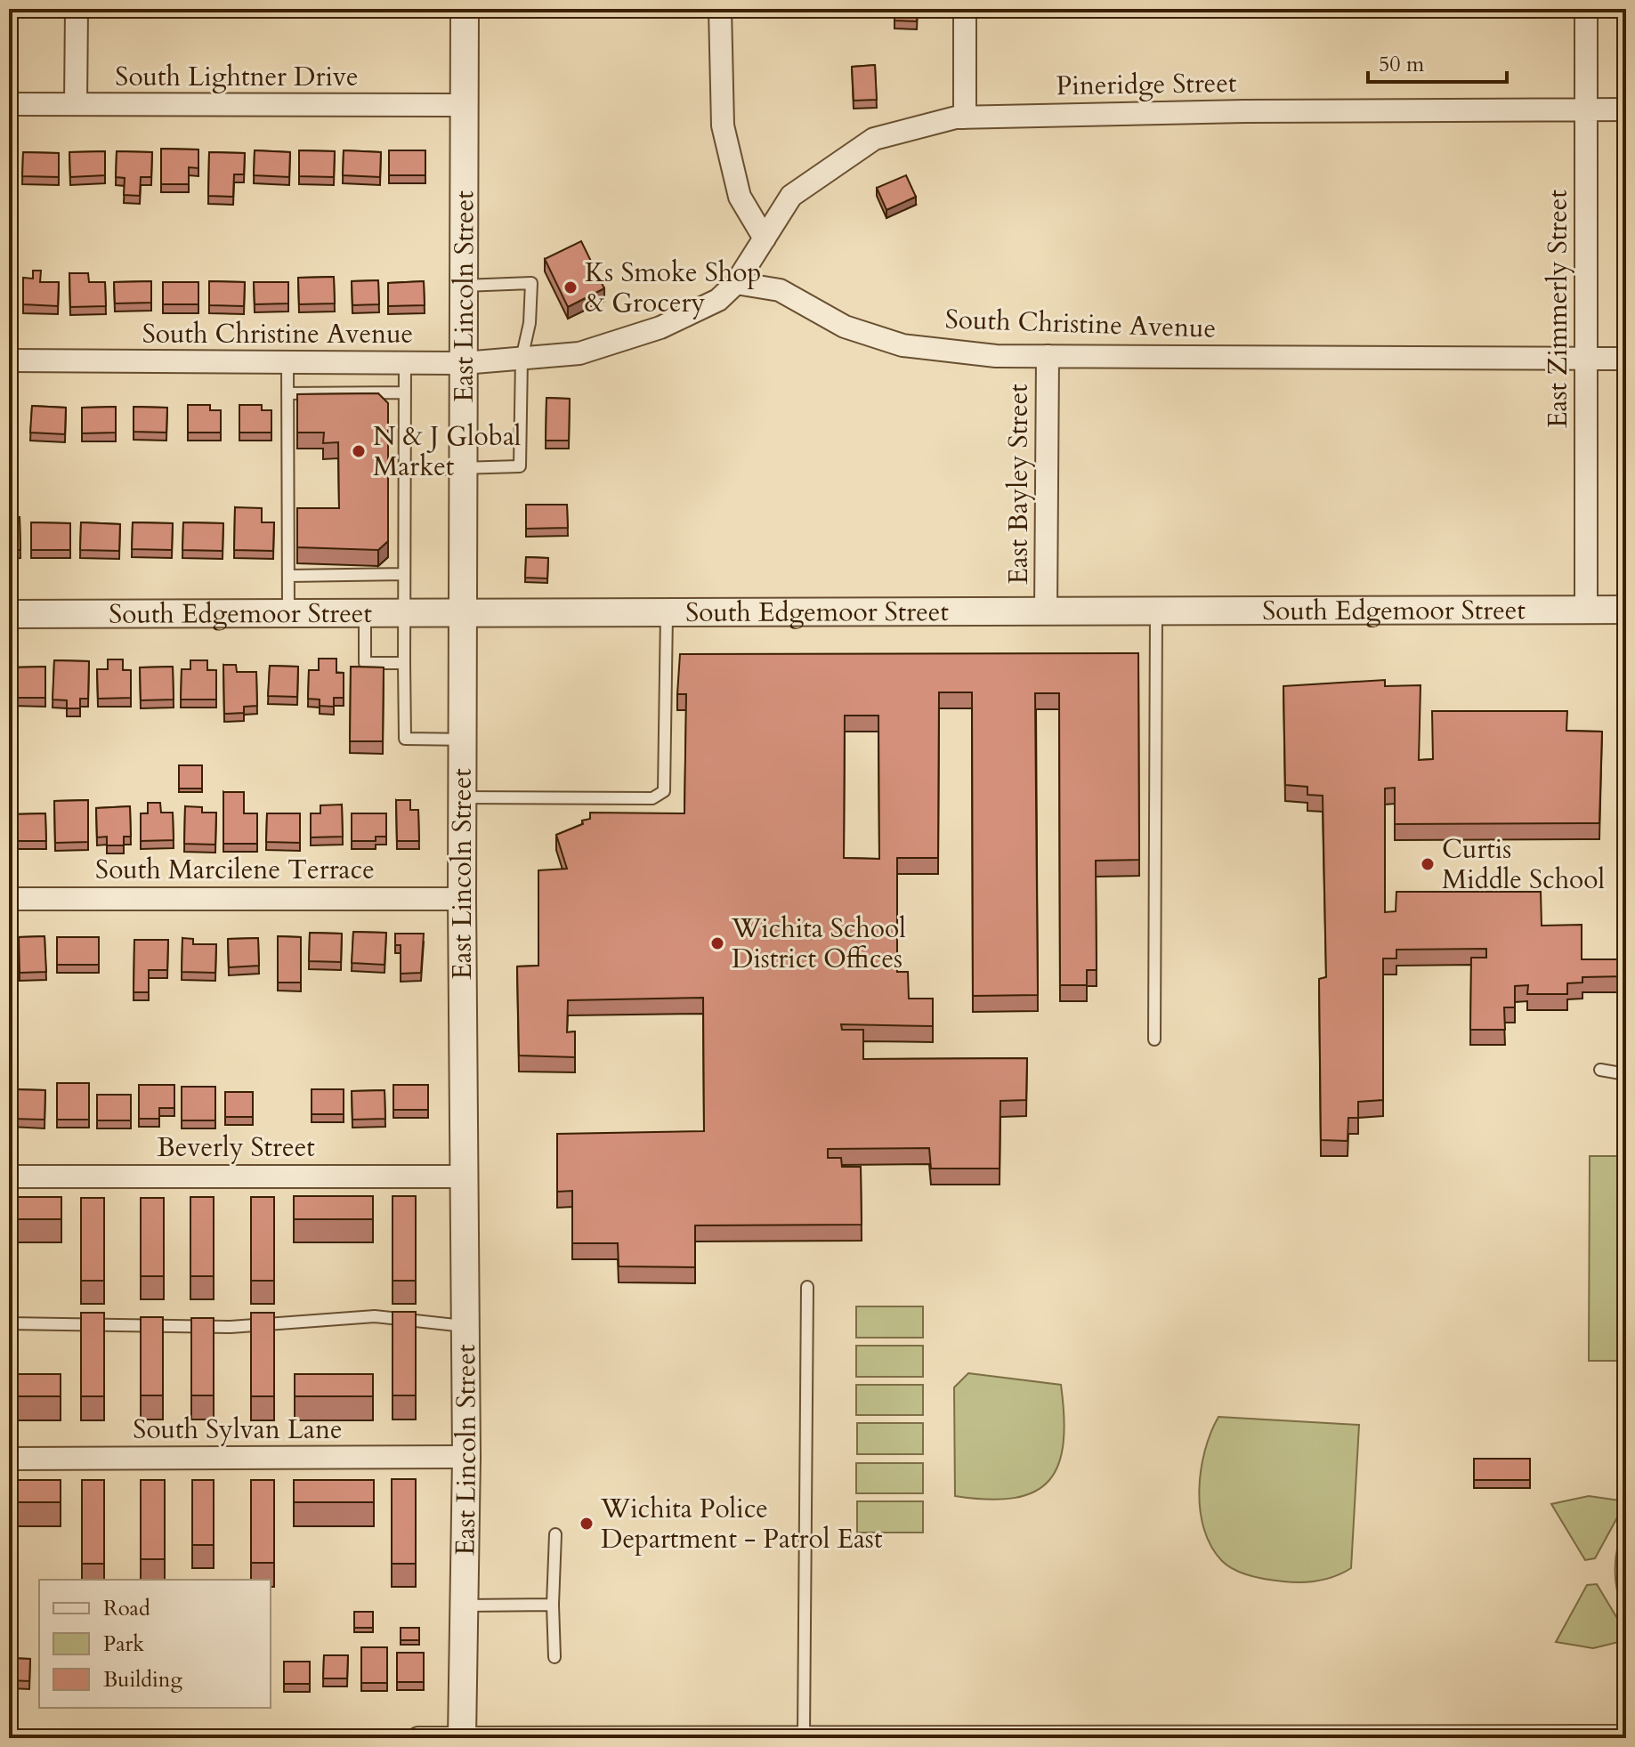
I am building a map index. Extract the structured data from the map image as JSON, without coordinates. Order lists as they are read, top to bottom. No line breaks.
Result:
{"streets":{"street":["South Lightner Drive","Pineridge Street","East Lincoln Street","East Zimmerly Street","South Christine Avenue","East Bayley Street","South Edgemoor Street","South Marcilene Terrace","Beverly Street","South Sylvan Lane"]},"crossings":[["South Lightner Drive","East Lincoln Street"],["Pineridge Street","East Zimmerly Street"],["Pineridge Street","South Christine Avenue"],["East Lincoln Street","South Christine Avenue"],["East Lincoln Street","South Edgemoor Street"],["East Lincoln Street","South Marcilene Terrace"],["East Lincoln Street","Beverly Street"],["East Lincoln Street","South Sylvan Lane"],["East Zimmerly Street","South Christine Avenue"],["East Zimmerly Street","South Edgemoor Street"],["South Christine Avenue","East Bayley Street"],["East Bayley Street","South Edgemoor Street"]],"places":["Ks Smoke Shop & Grocery","N & J Global Market","Curtis Middle School","Wichita School District Offices","Wichita Police Department - Patrol East"],"legend":["Road","Park","Building"],"scale_bar":"50 m"}
